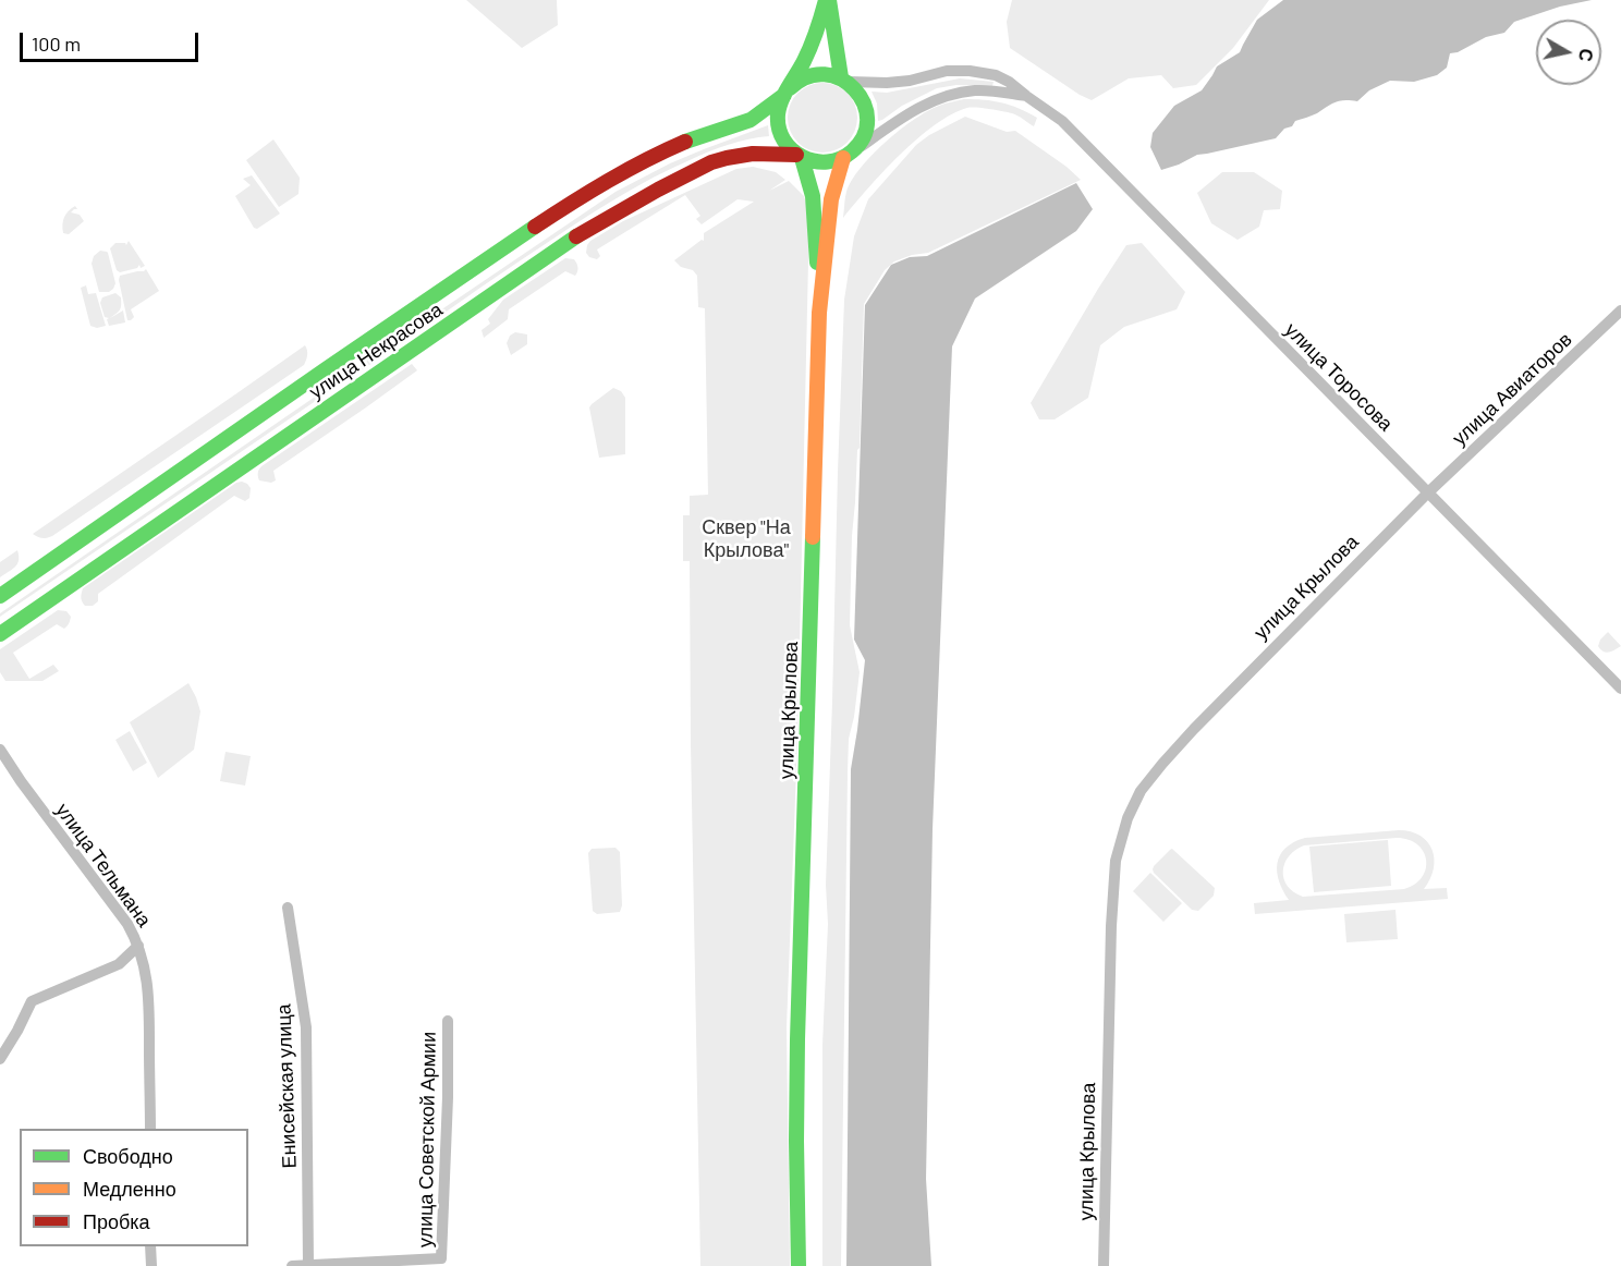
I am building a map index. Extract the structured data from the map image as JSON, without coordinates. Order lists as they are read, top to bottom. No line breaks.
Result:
{"streets":{"main road":["улица Некрасова","улица Крылова"],"street":["улица Торосова","улица Авиаторов","улица Тельмана","Енисейская улица","улица Советской Армии"]},"crossings":[["улица Некрасова","улица Торосова"],["улица Некрасова","улица Крылова"],["улица Торосова","улица Авиаторов"],["улица Торосова","улица Крылова"],["улица Авиаторов","улица Крылова"],["Енисейская улица","улица Советской Армии"]],"parks":["Сквер \"На Крылова\""],"legend":["Свободно","Медленно","Пробка"],"scale_bar":"100 m","north":"right"}
